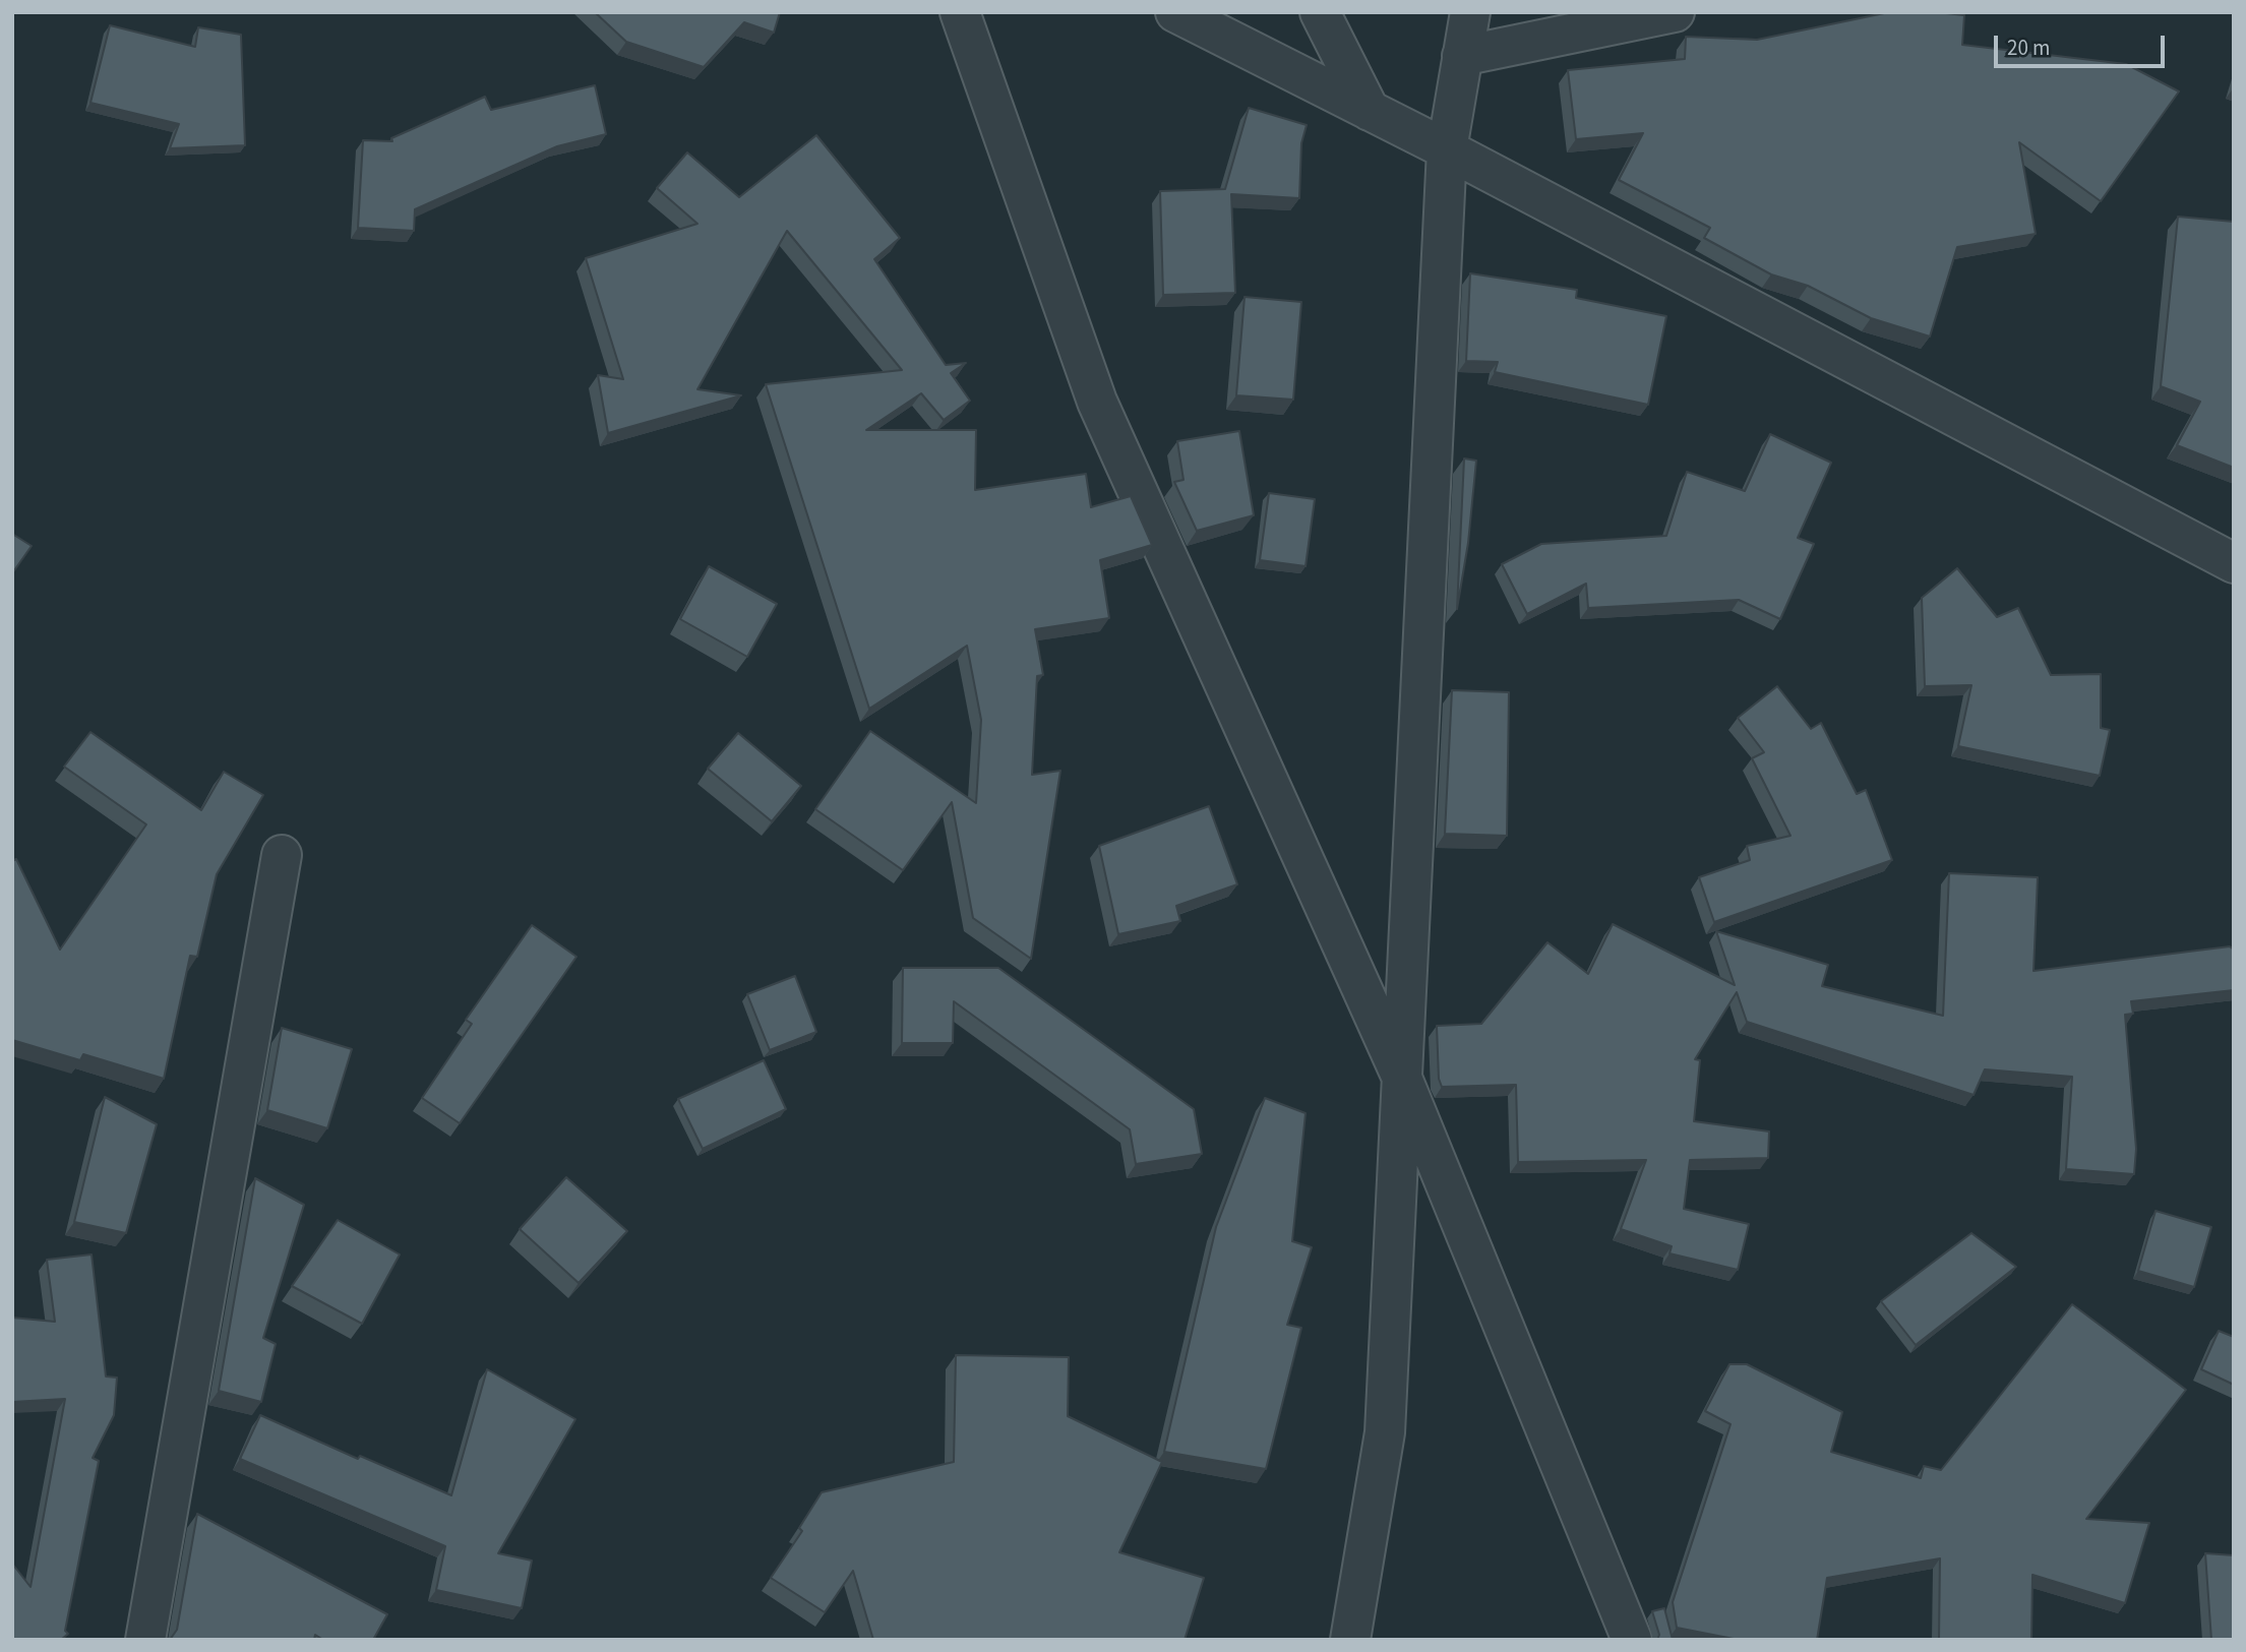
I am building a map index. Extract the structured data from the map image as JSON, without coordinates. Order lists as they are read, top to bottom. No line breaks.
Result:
{"scale_bar":"20 m"}
